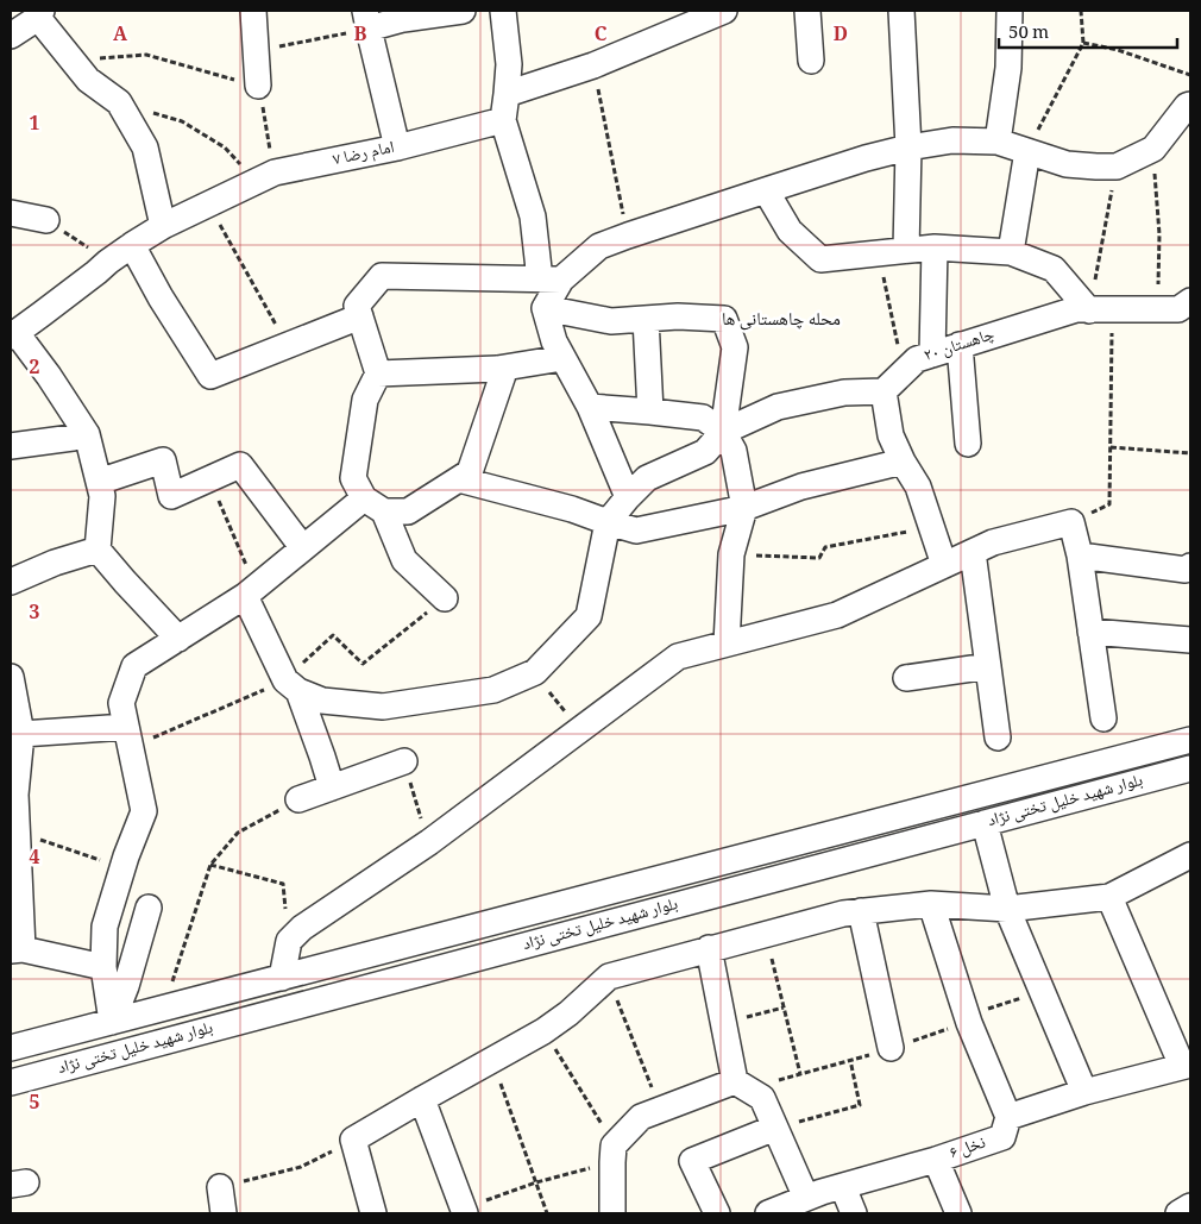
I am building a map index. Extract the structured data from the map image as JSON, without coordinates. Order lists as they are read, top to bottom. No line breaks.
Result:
{"streets":{"street":["امام رضا ۷","چاهستان ۲۰","بلوار شهید خلیل تختی نژاد","نخل ۶"]},"districts":["محله چاهستانی ها"],"scale_bar":"50 m","grid":{"columns":["A","B","C","D"],"rows":["1","2","3","4","5"]}}
